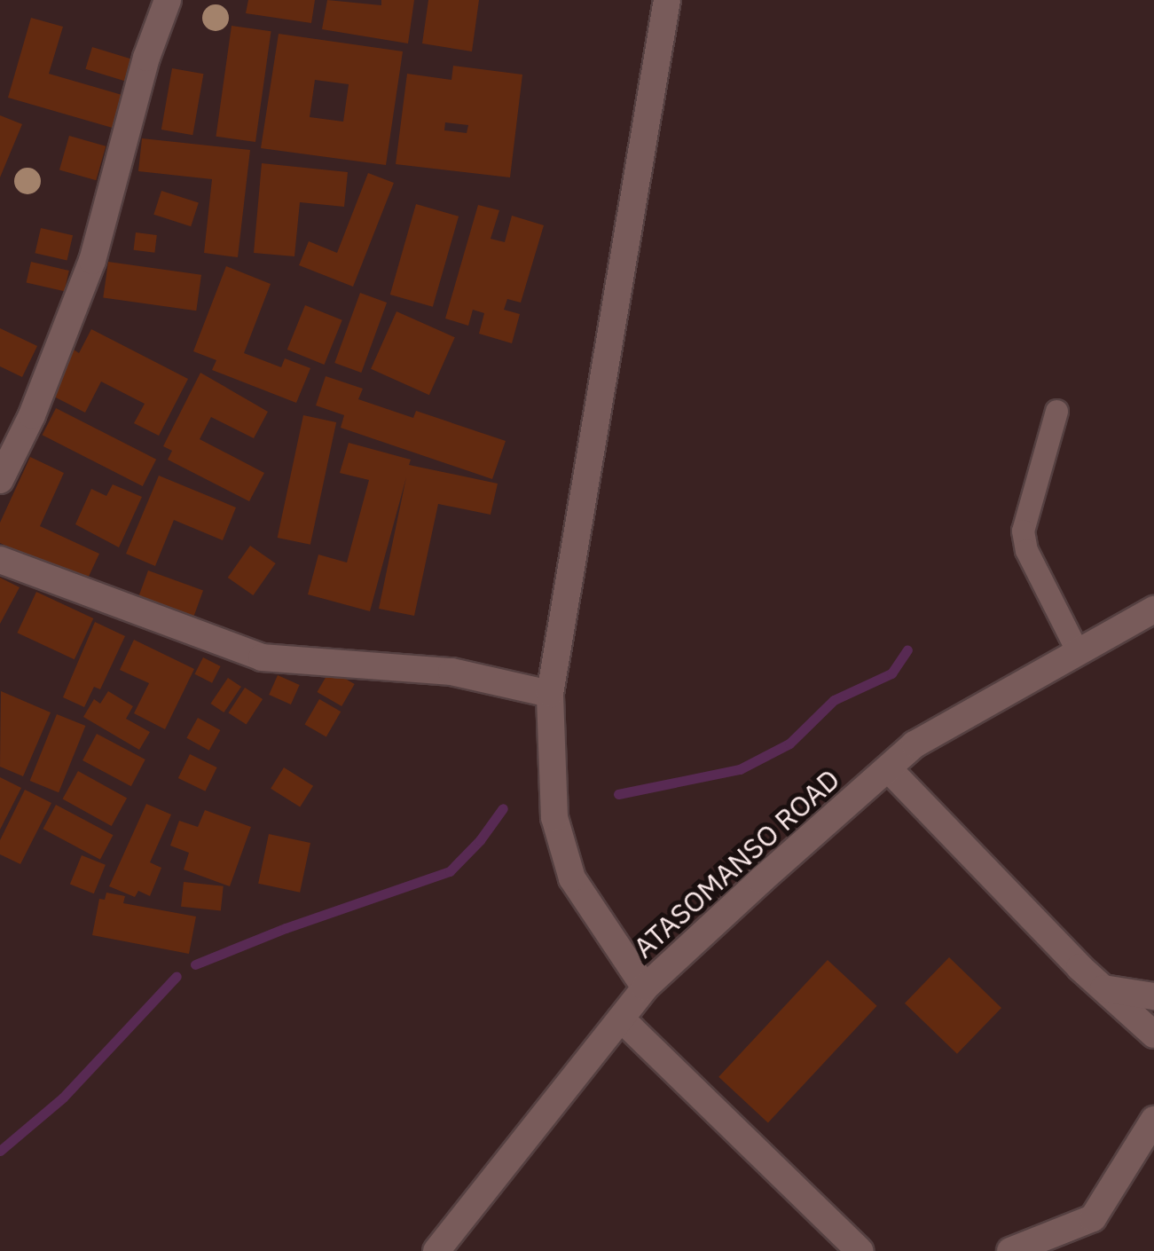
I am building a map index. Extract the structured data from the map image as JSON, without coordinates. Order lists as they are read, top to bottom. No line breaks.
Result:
{"streets":{"street":["ATASOMANSO ROAD"]}}
